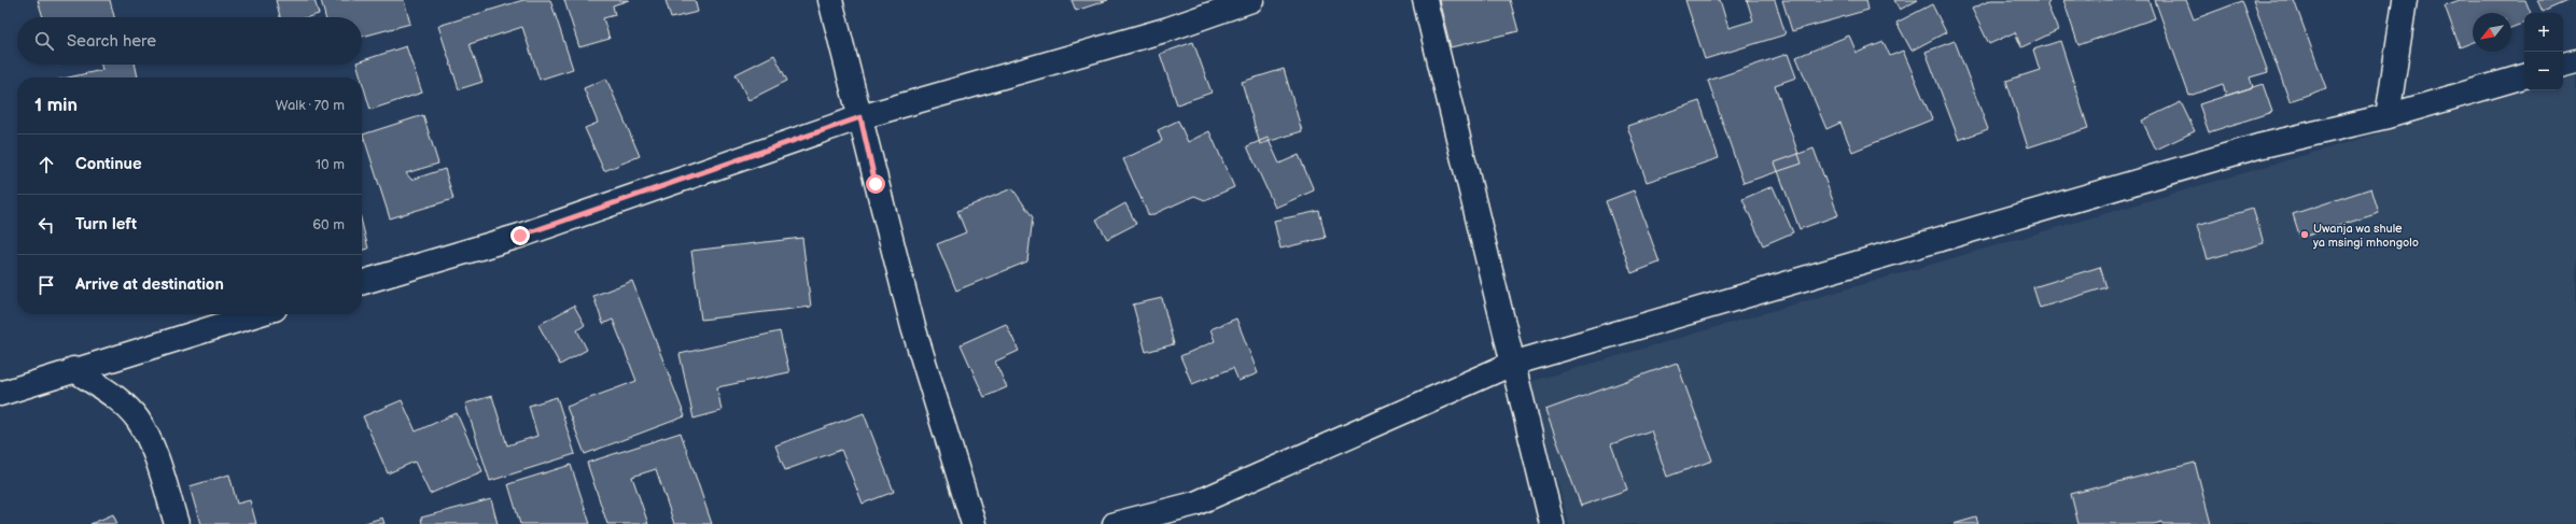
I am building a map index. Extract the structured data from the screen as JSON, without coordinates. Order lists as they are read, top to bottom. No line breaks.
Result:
{"places":["Uwanja wa shule ya msingi mhongolo"],"north":"bottom left","page":{"map_buttons":["+","−"],"search":"Search here","heading":["1 min","Walk · 70 m"],"list":[["Continue","10 m"],["Turn left","60 m"],"Arrive at destination"]}}
